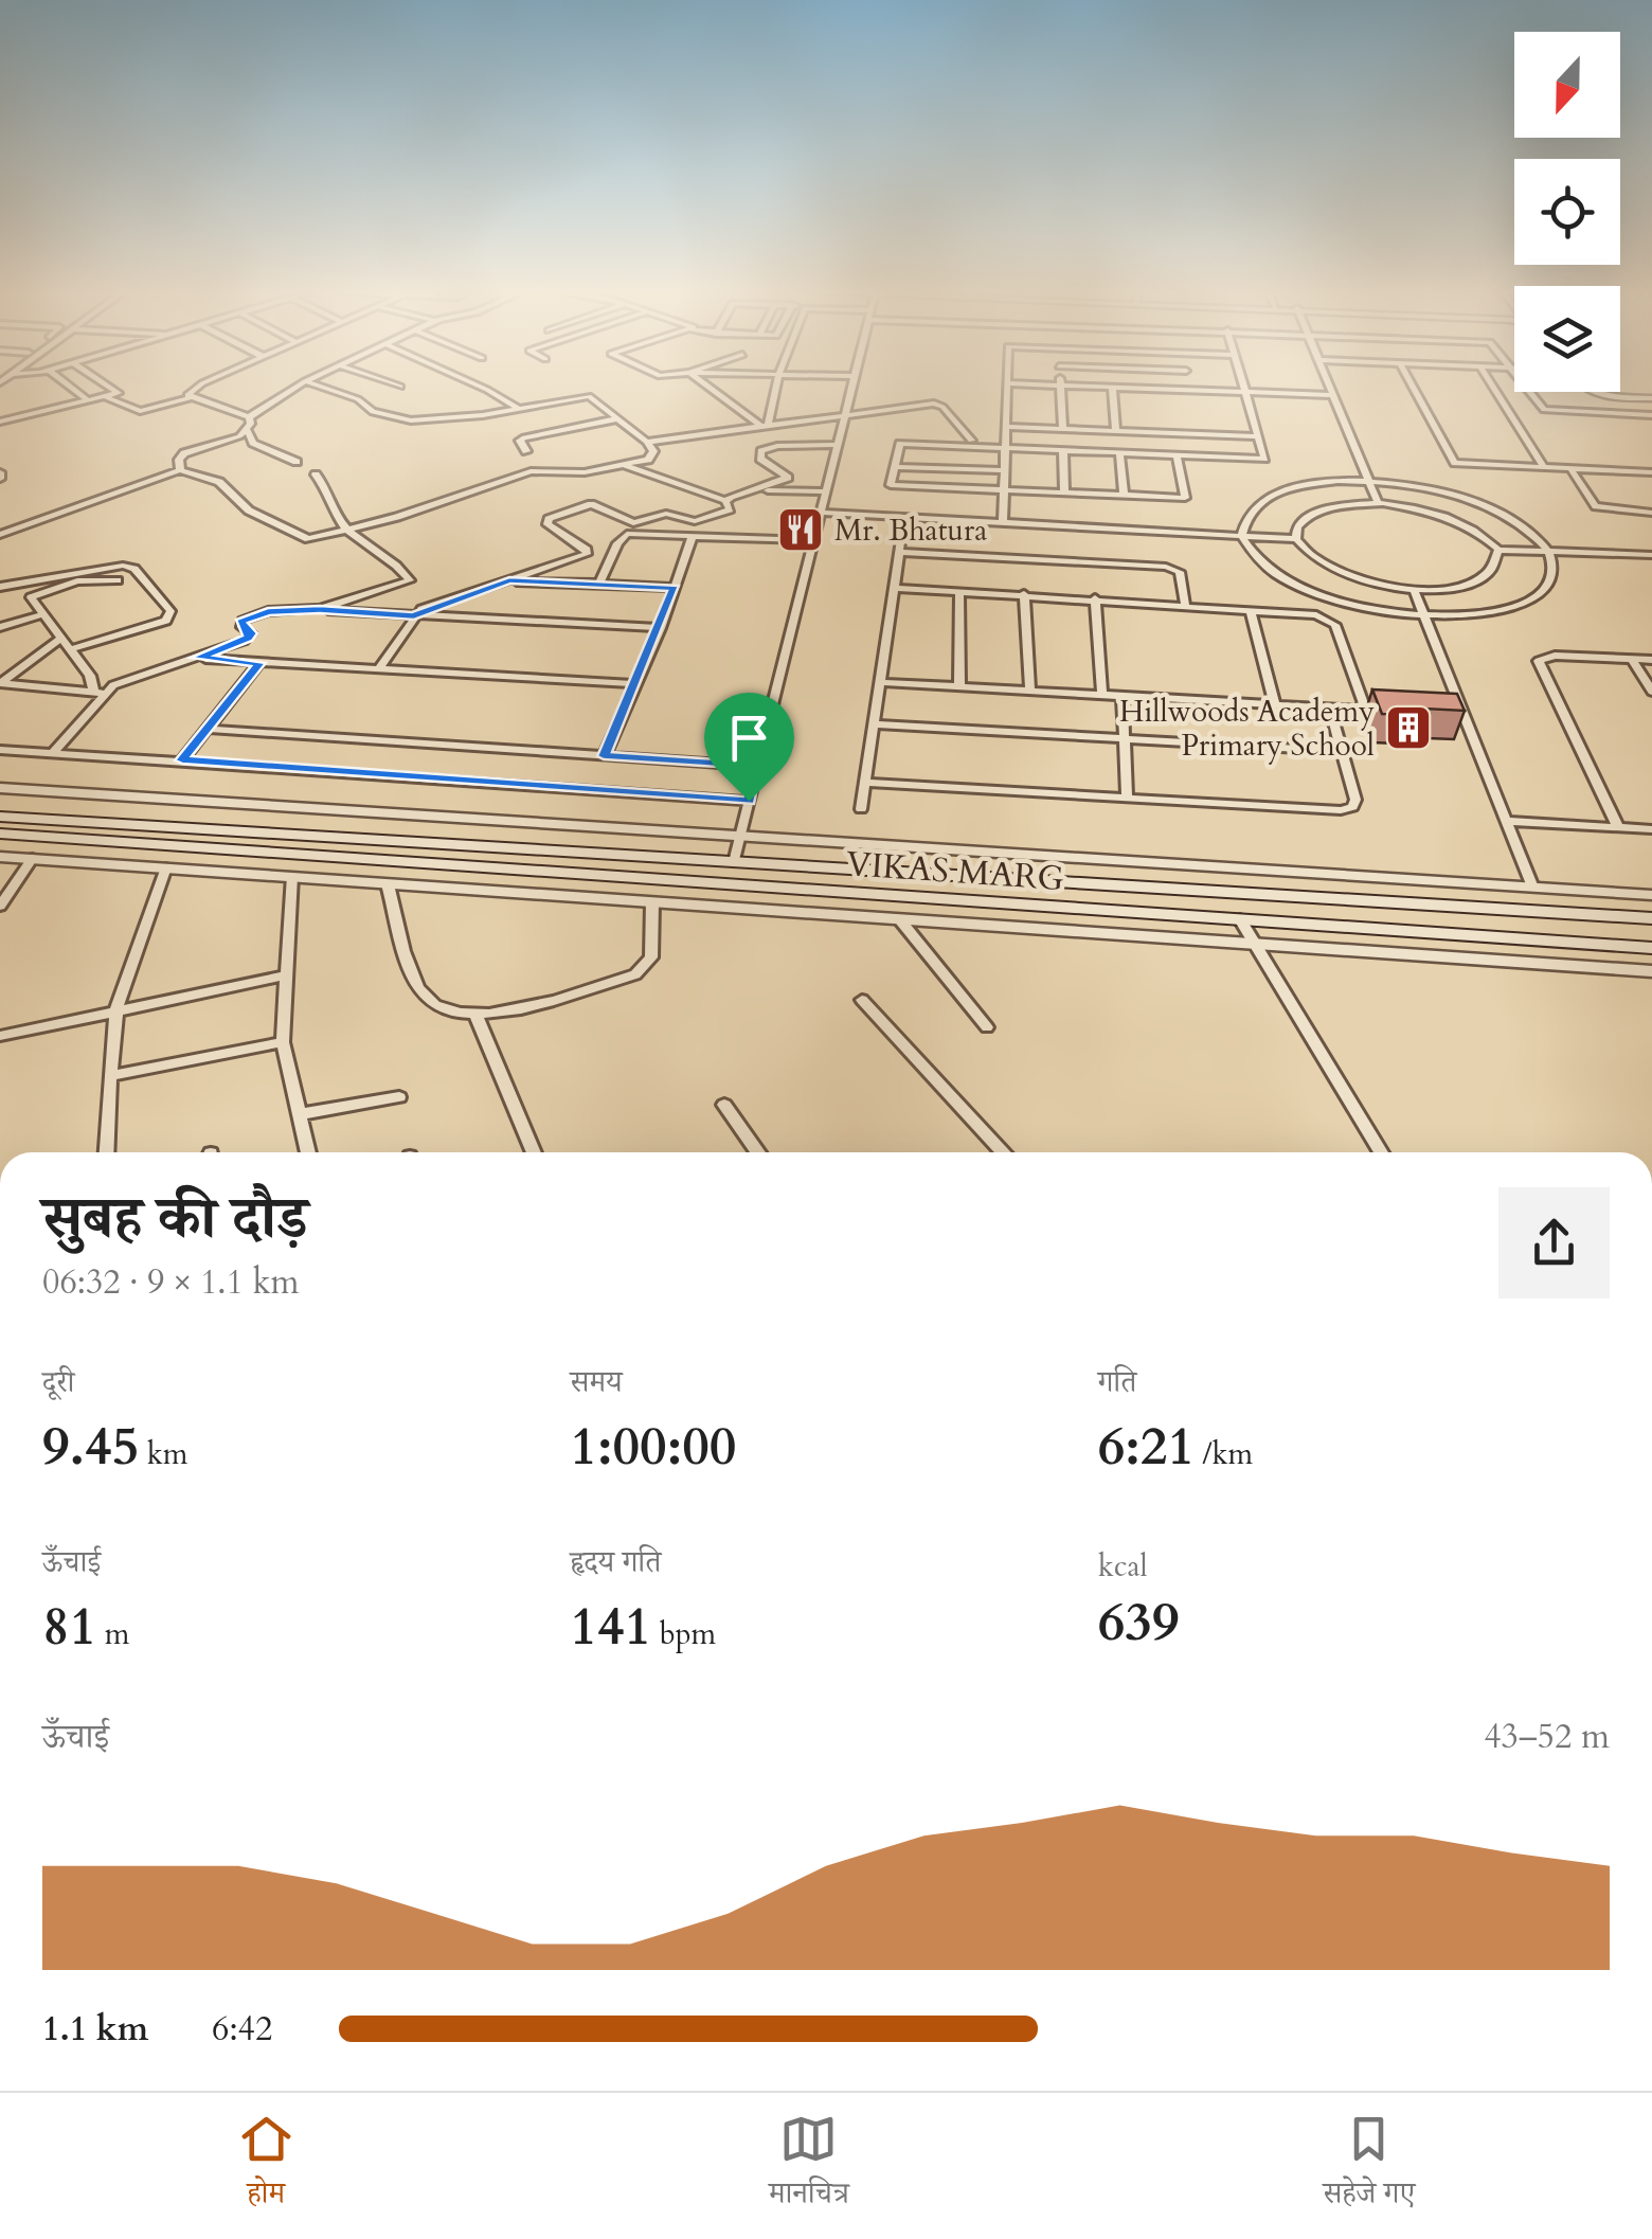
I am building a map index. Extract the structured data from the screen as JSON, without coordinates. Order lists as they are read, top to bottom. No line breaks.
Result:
{"streets":{"main road":["VIKAS MARG"]},"places":{"restaurant":["Mr. Bhatura"],"building":["Hillwoods Academy Primary School"]},"north":"bottom","page":{"heading":["सुबह की दौड़","06:32 · 9 × 1.1 km"],"stats":[["दूरी","9.45 km"],["समय","1:00:00"],["गति","6:21 /km"],["ऊँचाई","81 m"],["हृदय गति","141 bpm"],["kcal","639"]],"chart":["ऊँचाई","43–52 m"],"list":[{"name":"1.1 km","note":"6:42"}],"tabs":["होम","मानचित्र","सहेजे गए"]}}
